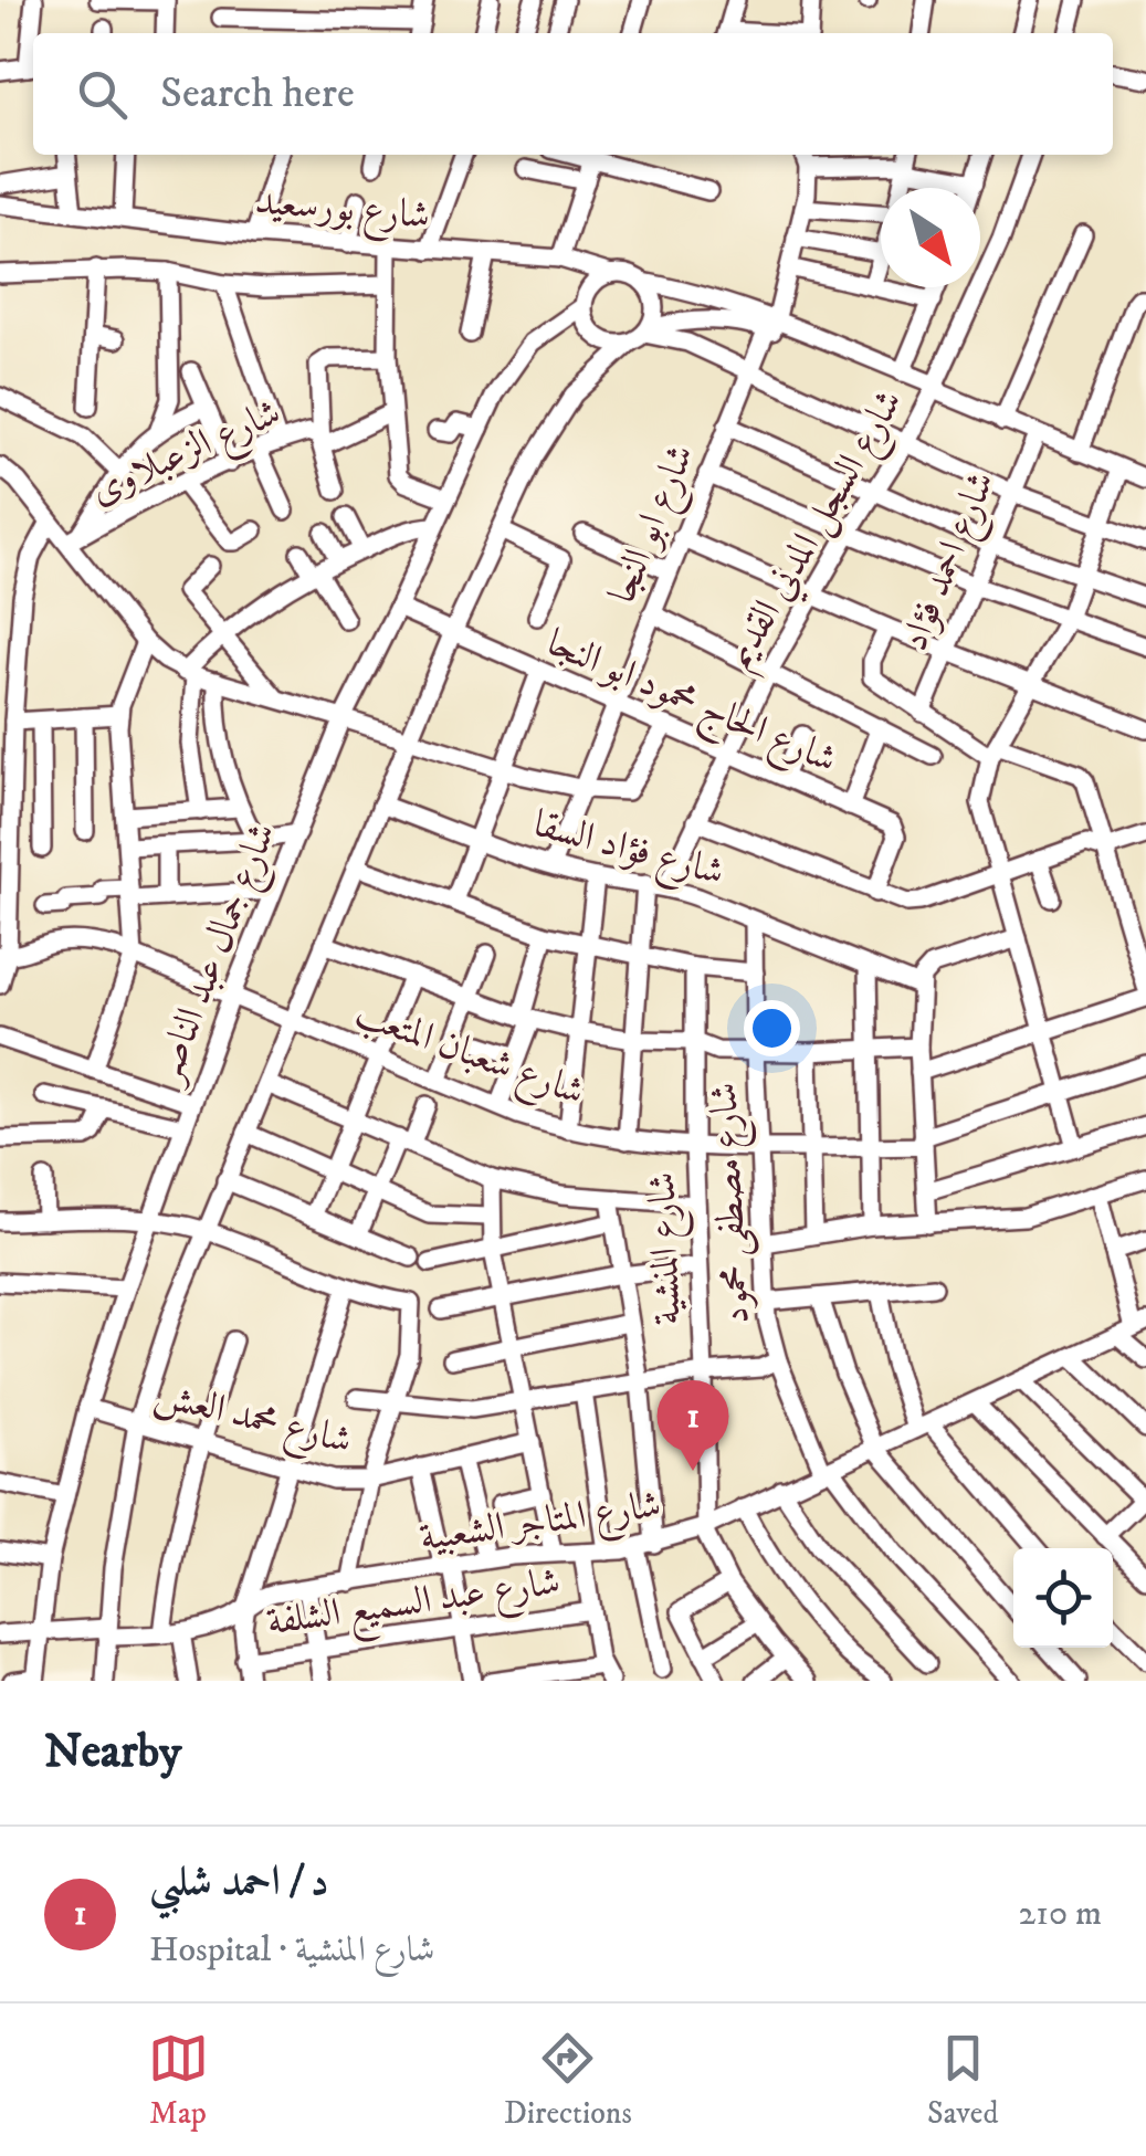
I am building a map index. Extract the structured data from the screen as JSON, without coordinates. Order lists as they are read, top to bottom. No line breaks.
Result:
{"streets":{"street":["شارع بورسعيد","شارع الزعبلاوى","شارع ابو النجا","شارع السجل المدني القديم","شارع احمد فؤاد","شارع الحاج محمود ابو النجا","شارع فؤاد السقا","شارع جمال عبد الناصر","شارع شعبان المتعب","شارع مصطفى محمود","شارع المنشية","شارع محمد العش","شارع المتاجر الشعبية","شارع عبد السميع الشلفة"]},"crossings":[["شارع بورسعيد","شارع جمال عبد الناصر"],["شارع ابو النجا","شارع الحاج محمود ابو النجا"],["شارع ابو النجا","شارع فؤاد السقا"],["شارع السجل المدني القديم","شارع الحاج محمود ابو النجا"],["شارع السجل المدني القديم","شارع فؤاد السقا"],["شارع الحاج محمود ابو النجا","شارع جمال عبد الناصر"],["شارع فؤاد السقا","شارع مصطفى محمود"],["شارع جمال عبد الناصر","شارع شعبان المتعب"],["شارع جمال عبد الناصر","شارع محمد العش"],["شارع جمال عبد الناصر","شارع المتاجر الشعبية"],["شارع شعبان المتعب","شارع مصطفى محمود"],["شارع شعبان المتعب","شارع المنشية"],["شارع مصطفى محمود","شارع المتاجر الشعبية"],["شارع المنشية","شارع المتاجر الشعبية"]],"north":"bottom right","page":{"search":"Search here","pins":"1","heading":"Nearby","list":[{"mark":"1","name":"د / احمد شلبي","note":"Hospital · شارع المنشية","value":"210 m"}],"nav":["Map","Directions","Saved"]}}
